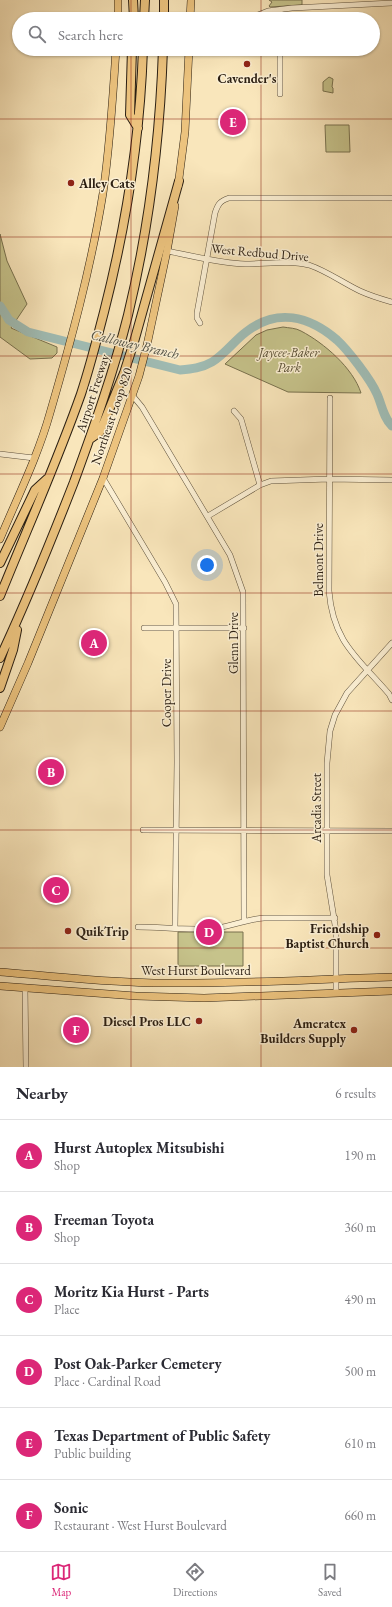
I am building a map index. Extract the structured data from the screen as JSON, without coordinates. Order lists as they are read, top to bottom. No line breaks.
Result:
{"streets":{"highway":["Airport Freeway"],"main road":["Northeast Loop 820","West Hurst Boulevard"],"street":["West Redbud Drive","Belmont Drive","Glenn Drive","Cooper Drive","Arcadia Street"]},"crossings":[["West Redbud Drive","Northeast Loop 820"],["Northeast Loop 820","Glenn Drive"],["Northeast Loop 820","Cooper Drive"],["Belmont Drive","Arcadia Street"],["Arcadia Street","West Hurst Boulevard"]],"water":["Calloway Branch"],"parks":["Jaycee-Baker Park"],"places":["Cavender's","Alley Cats","QuikTrip","Friendship Baptist Church","Diesel Pros LLC","Ameratex Builders Supply"],"page":{"search":"Search here","pins":["E","A","B","C","D","F"],"heading":["Nearby","6 results"],"list":[{"mark":"A","name":"Hurst Autoplex Mitsubishi","note":"Shop","value":"190 m"},{"mark":"B","name":"Freeman Toyota","note":"Shop","value":"360 m"},{"mark":"C","name":"Moritz Kia Hurst - Parts","note":"Place","value":"490 m"},{"mark":"D","name":"Post Oak-Parker Cemetery","note":"Place · Cardinal Road","value":"500 m"},{"mark":"E","name":"Texas Department of Public Safety","note":"Public building","value":"610 m"},{"mark":"F","name":"Sonic","note":"Restaurant · West Hurst Boulevard","value":"660 m"}],"nav":["Map","Directions","Saved"]}}
